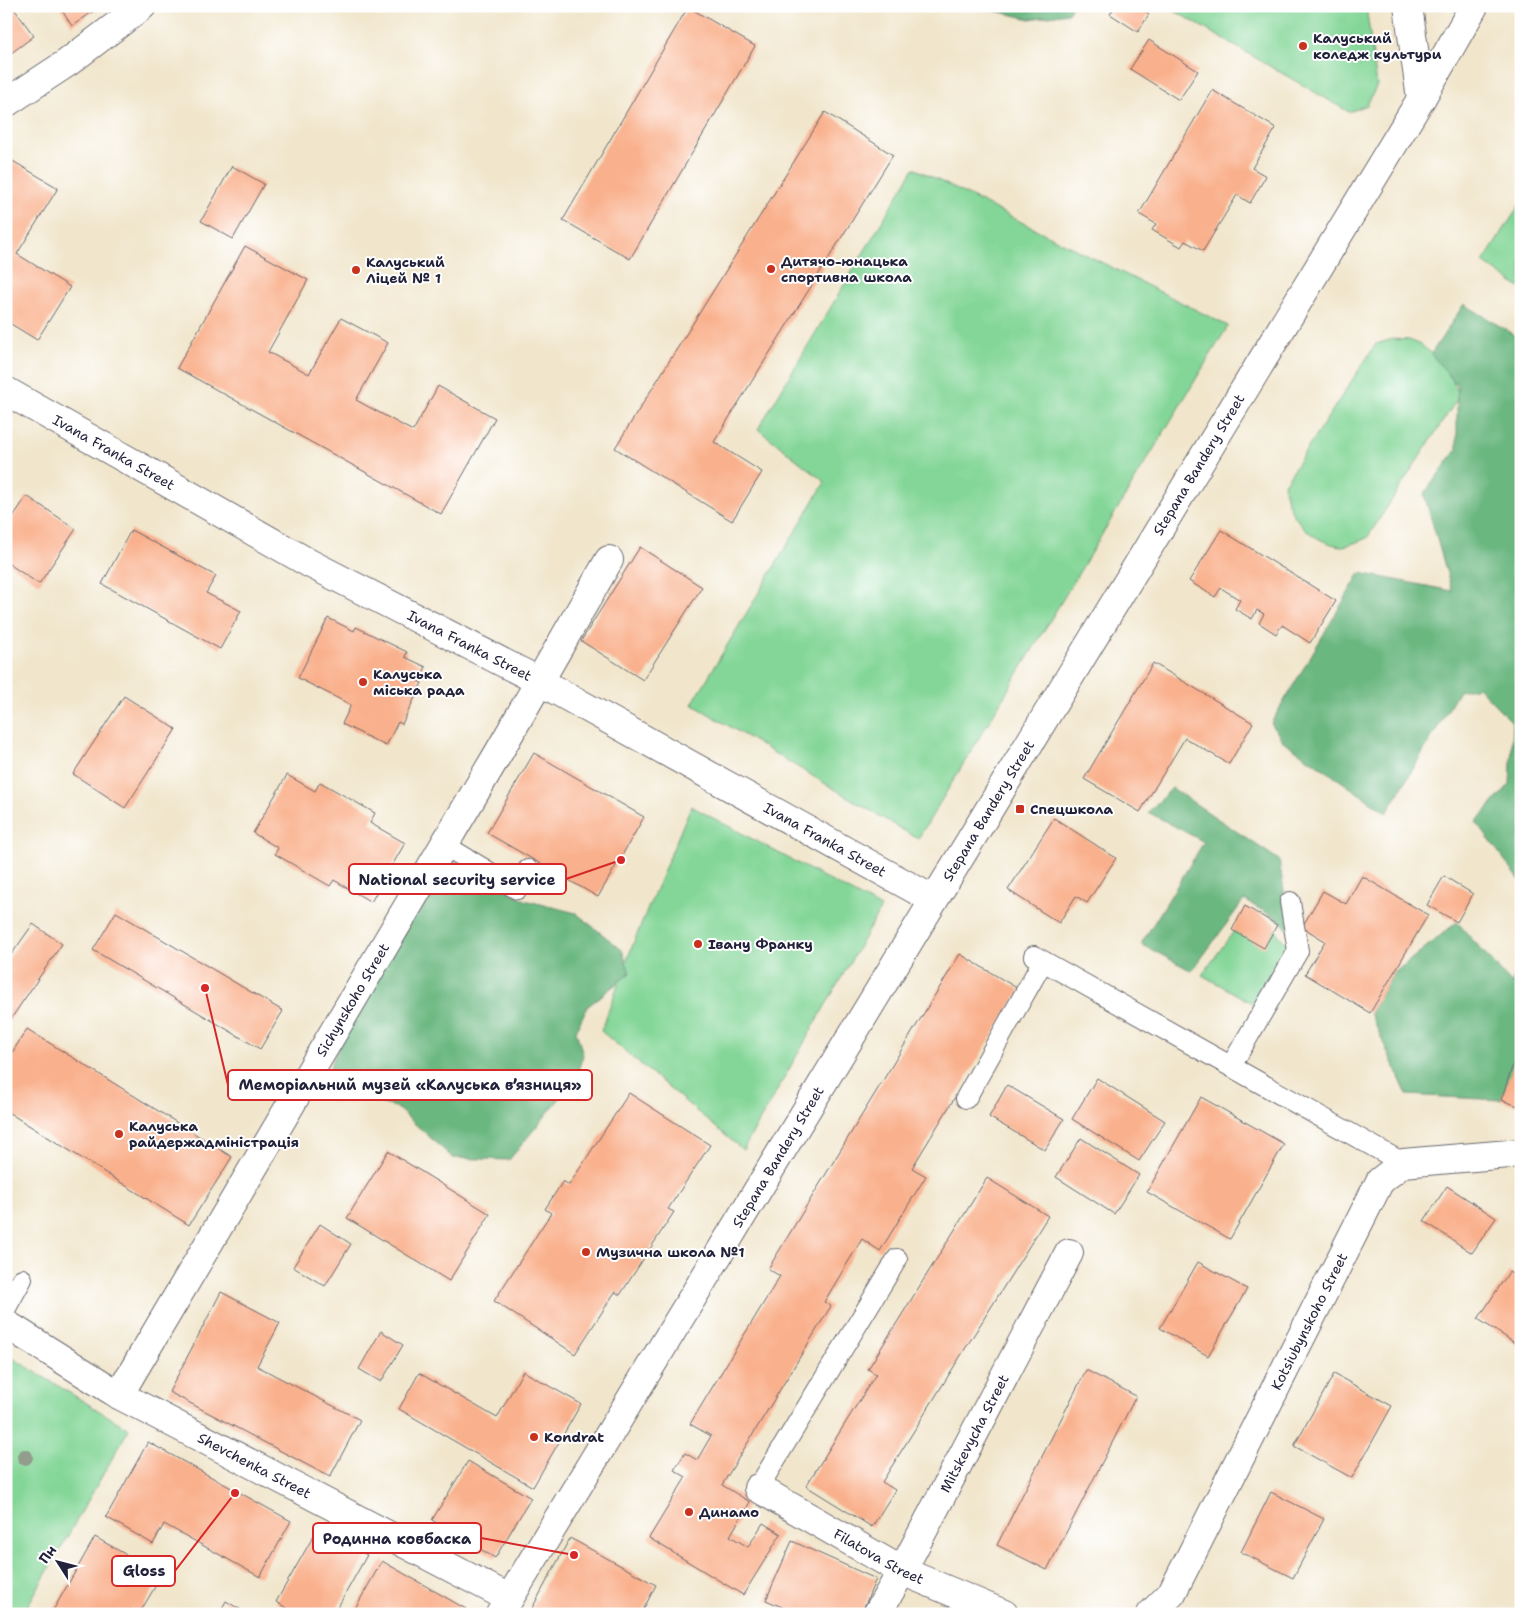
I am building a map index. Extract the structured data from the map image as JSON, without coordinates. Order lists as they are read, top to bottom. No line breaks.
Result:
{"streets":{"street":["Ivana Franka Street","Stepana Bandery Street","Sichynskoho Street","Kotsiubynskoho Street","Mitskevycha Street","Shevchenka Street","Filatova Street"]},"crossings":[["Ivana Franka Street","Stepana Bandery Street"],["Ivana Franka Street","Sichynskoho Street"],["Stepana Bandery Street","Shevchenka Street"],["Sichynskoho Street","Shevchenka Street"],["Mitskevycha Street","Filatova Street"]],"places":{"other":["Калуський коледж культури","Дитячо-юнацька спортивна школа","Калуський Ліцей № 1","Калуська міська рада","National security service","Івану Франку","Меморіальний музей «Калуська в’язниця»","Калуська райдержадміністрація","Музична школа №1","Kondrat","Gloss","Динамо","Родинна ковбаска"],"transit":["Спецшкола"]},"north":"top left"}
